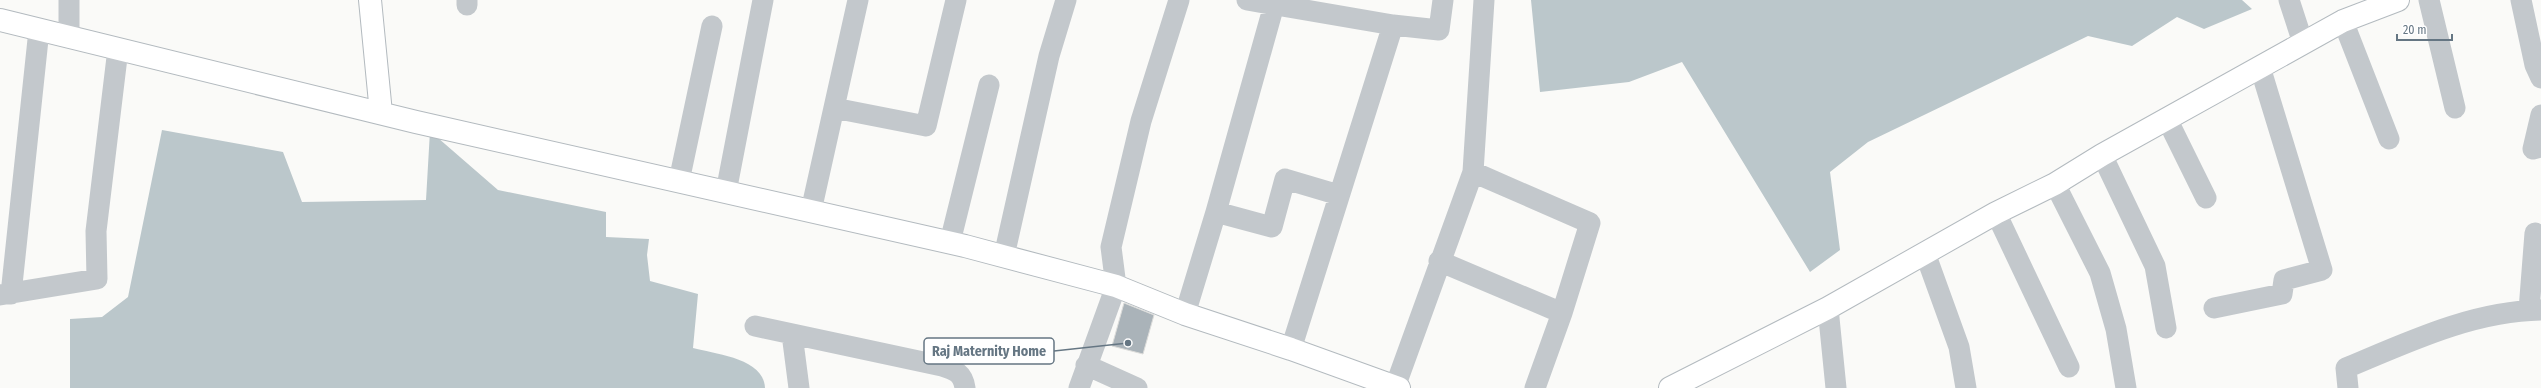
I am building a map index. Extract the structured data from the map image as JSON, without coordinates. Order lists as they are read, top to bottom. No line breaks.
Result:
{"places":["Raj Maternity Home"],"scale_bar":"20 m"}
